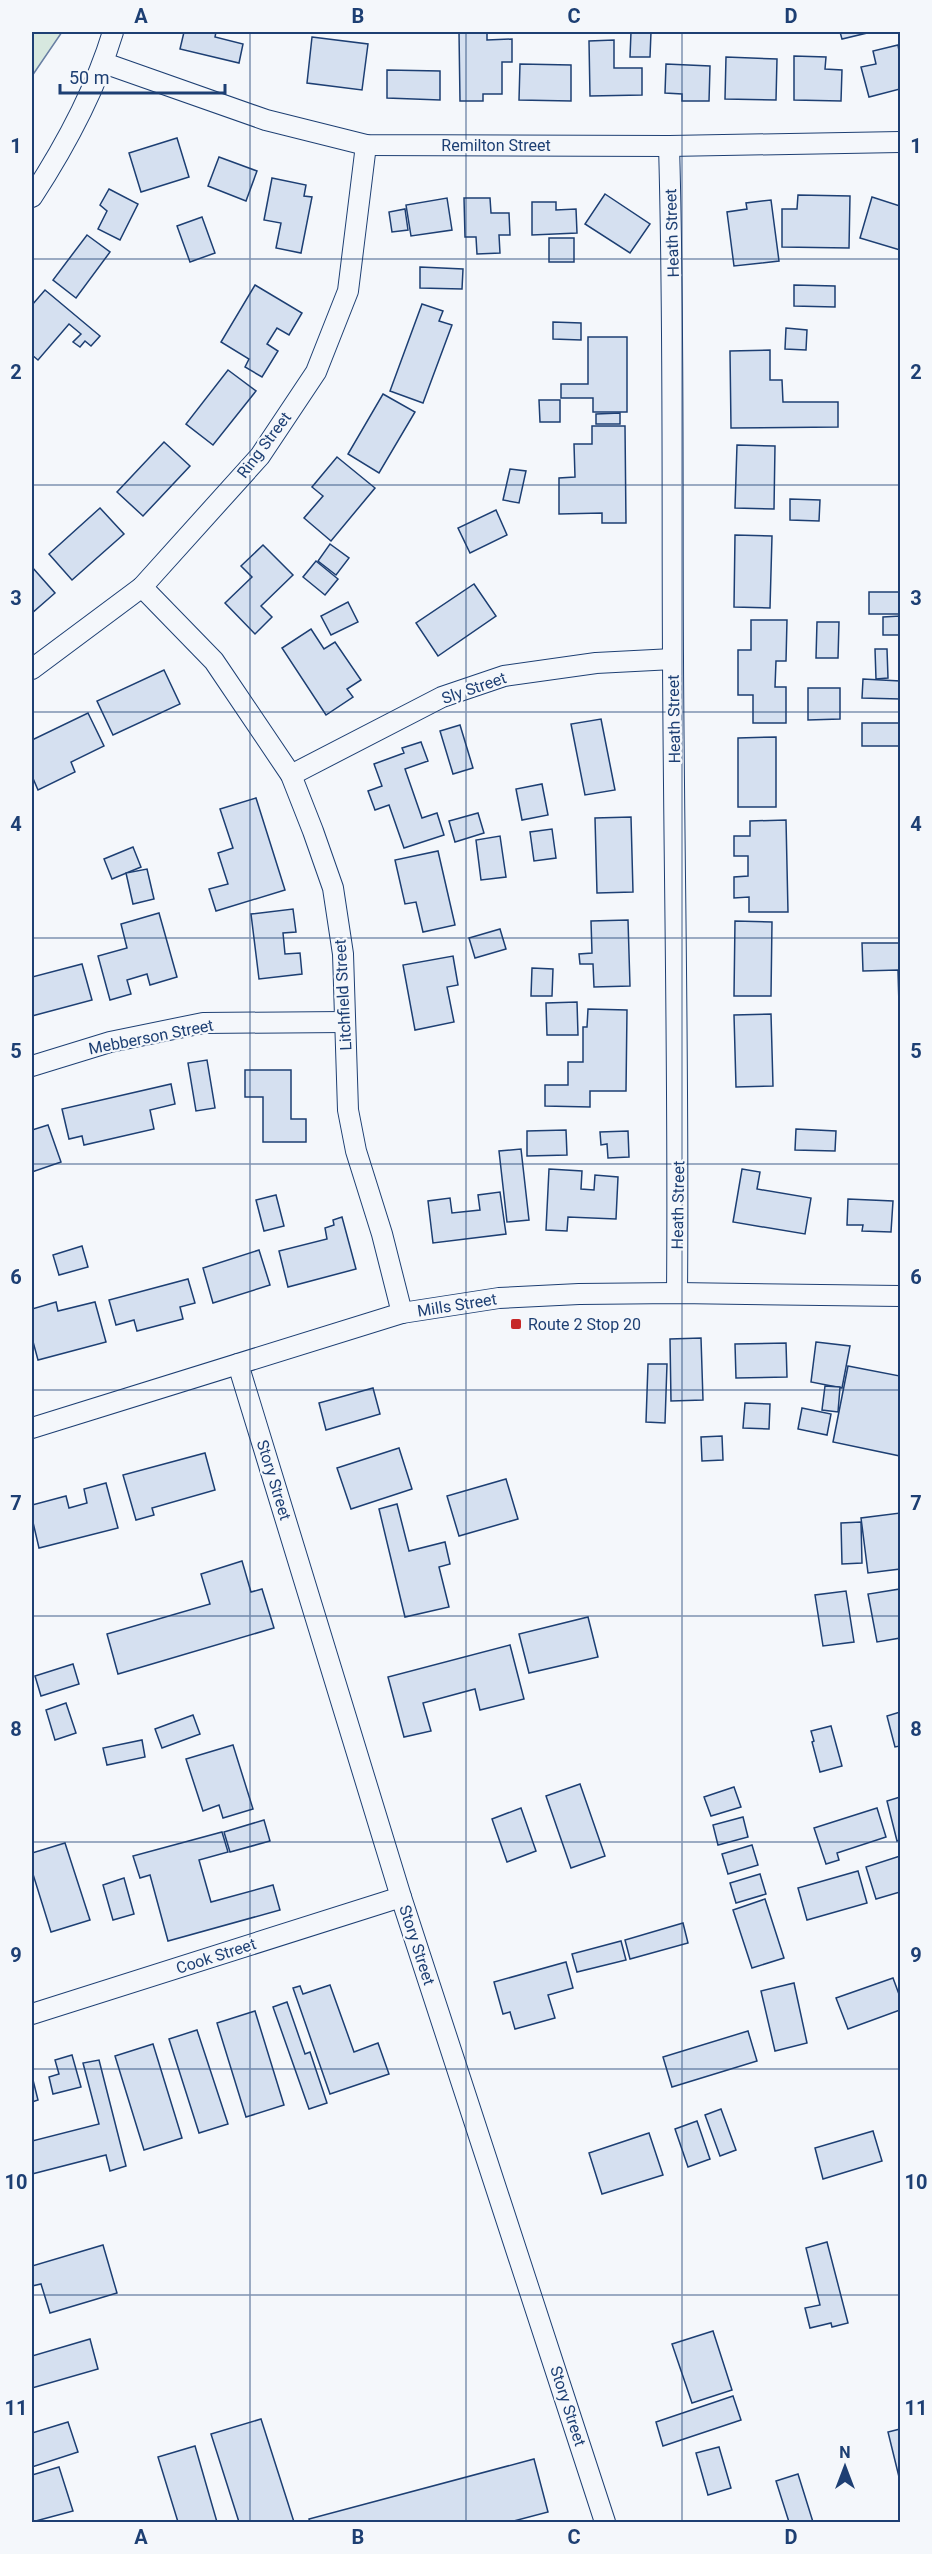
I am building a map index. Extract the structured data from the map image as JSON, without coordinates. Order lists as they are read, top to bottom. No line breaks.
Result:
{"streets":{"street":["Remilton Street","Heath Street","Ring Street","Sly Street","Litchfield Street","Mebberson Street","Mills Street","Story Street","Cook Street"]},"crossings":[["Remilton Street","Heath Street"],["Remilton Street","Ring Street"],["Heath Street","Sly Street"],["Heath Street","Mills Street"],["Ring Street","Litchfield Street"],["Sly Street","Litchfield Street"],["Litchfield Street","Mebberson Street"],["Litchfield Street","Mills Street"],["Mills Street","Story Street"],["Story Street","Cook Street"]],"places":{"transit":["Route 2 Stop 20"]},"scale_bar":"50 m","north":"top","grid":{"columns":["A","B","C","D"],"rows":["1","2","3","4","5","6","7","8","9","10","11"]}}
